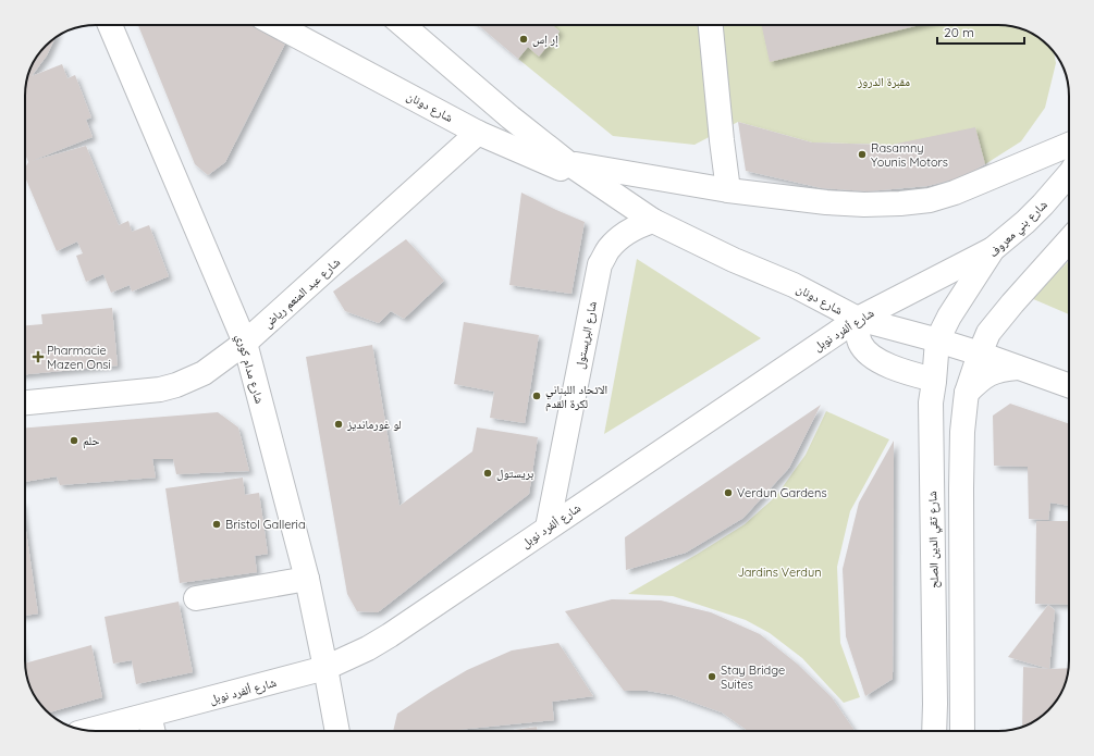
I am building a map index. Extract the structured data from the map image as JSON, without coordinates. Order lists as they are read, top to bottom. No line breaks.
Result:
{"streets":{"street":["شارع دونان","شارع بني معروف","شارع عبد المنعم رياض","شارع ألفرد نوبل","شارع البريستول","شارع مدام كوري","شارع تقي الدين الصلح"]},"crossings":[["شارع دونان","شارع بني معروف"],["شارع دونان","شارع عبد المنعم رياض"],["شارع دونان","شارع ألفرد نوبل"],["شارع دونان","شارع البريستول"],["شارع دونان","شارع تقي الدين الصلح"],["شارع بني معروف","شارع ألفرد نوبل"],["شارع بني معروف","شارع تقي الدين الصلح"],["شارع عبد المنعم رياض","شارع مدام كوري"],["شارع ألفرد نوبل","شارع البريستول"],["شارع ألفرد نوبل","شارع مدام كوري"]],"parks":["مقبرة الدروز","Jardins Verdun"],"places":{"other":["إر إس","Rasamny Younis Motors","الاتحاد اللبناني لكرة القدم","لو غورمانديز","حلم","بريستول","Verdun Gardens","Bristol Galleria","Stay Bridge Suites"],"health":["Pharmacie Mazen Onsi"]},"scale_bar":"20 m"}
